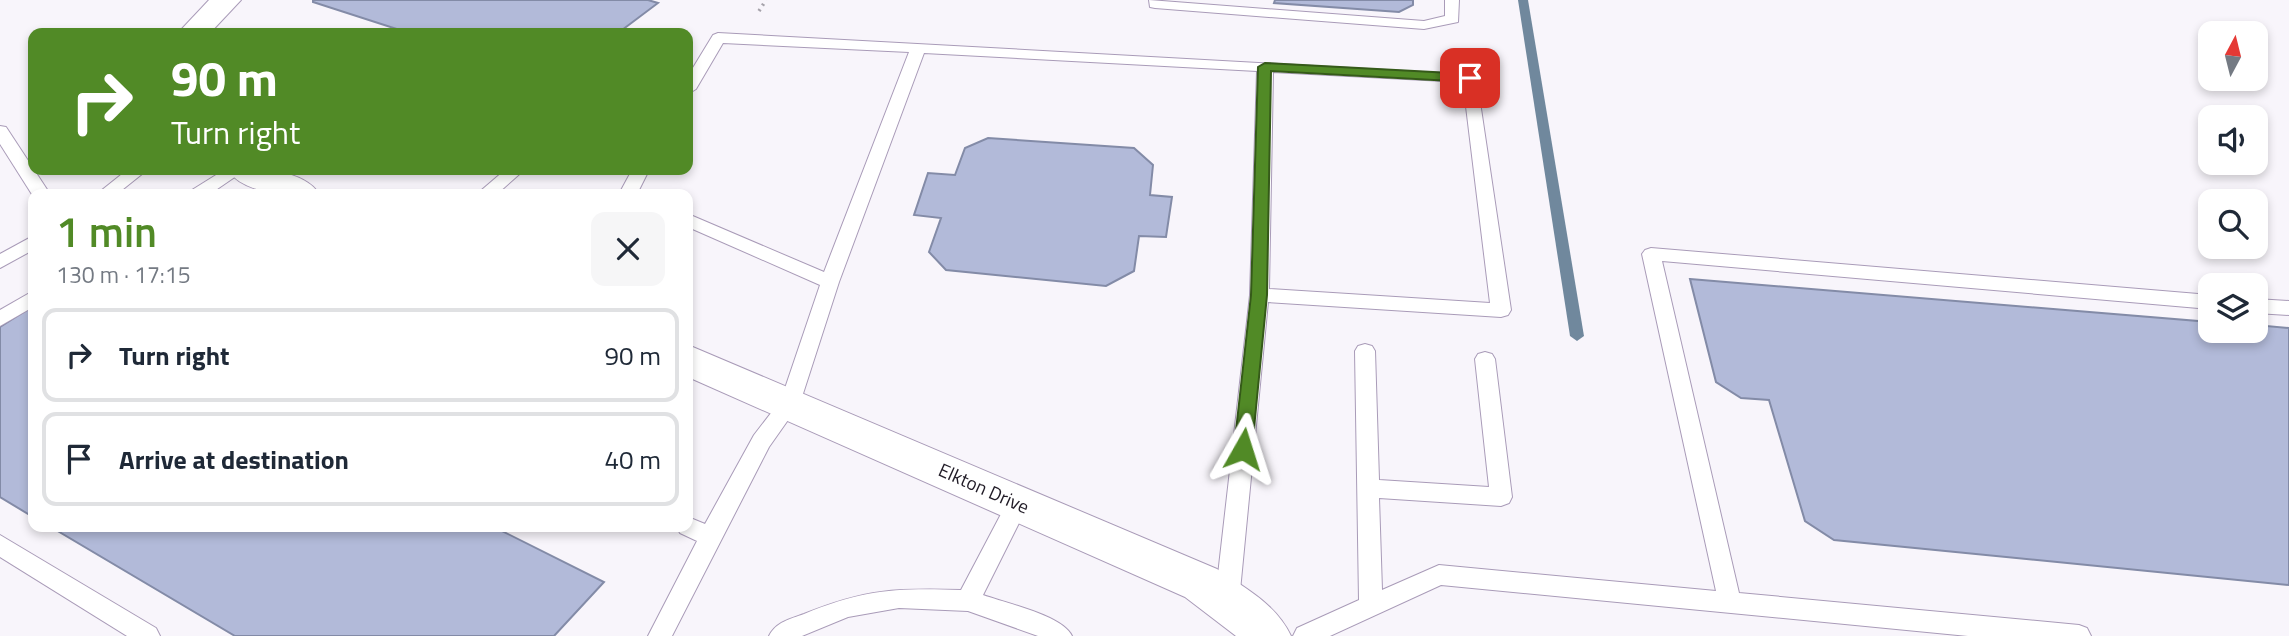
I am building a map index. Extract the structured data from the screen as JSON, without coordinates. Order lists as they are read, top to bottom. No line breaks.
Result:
{"streets":{"street":["Elkton Drive"]},"north":"top","page":{"turn":["90 m","Turn right"],"heading":["1 min","130 m · 17:15"],"list":[{"name":"Turn right","value":"90 m"},{"name":"Arrive at destination","value":"40 m"}]}}
